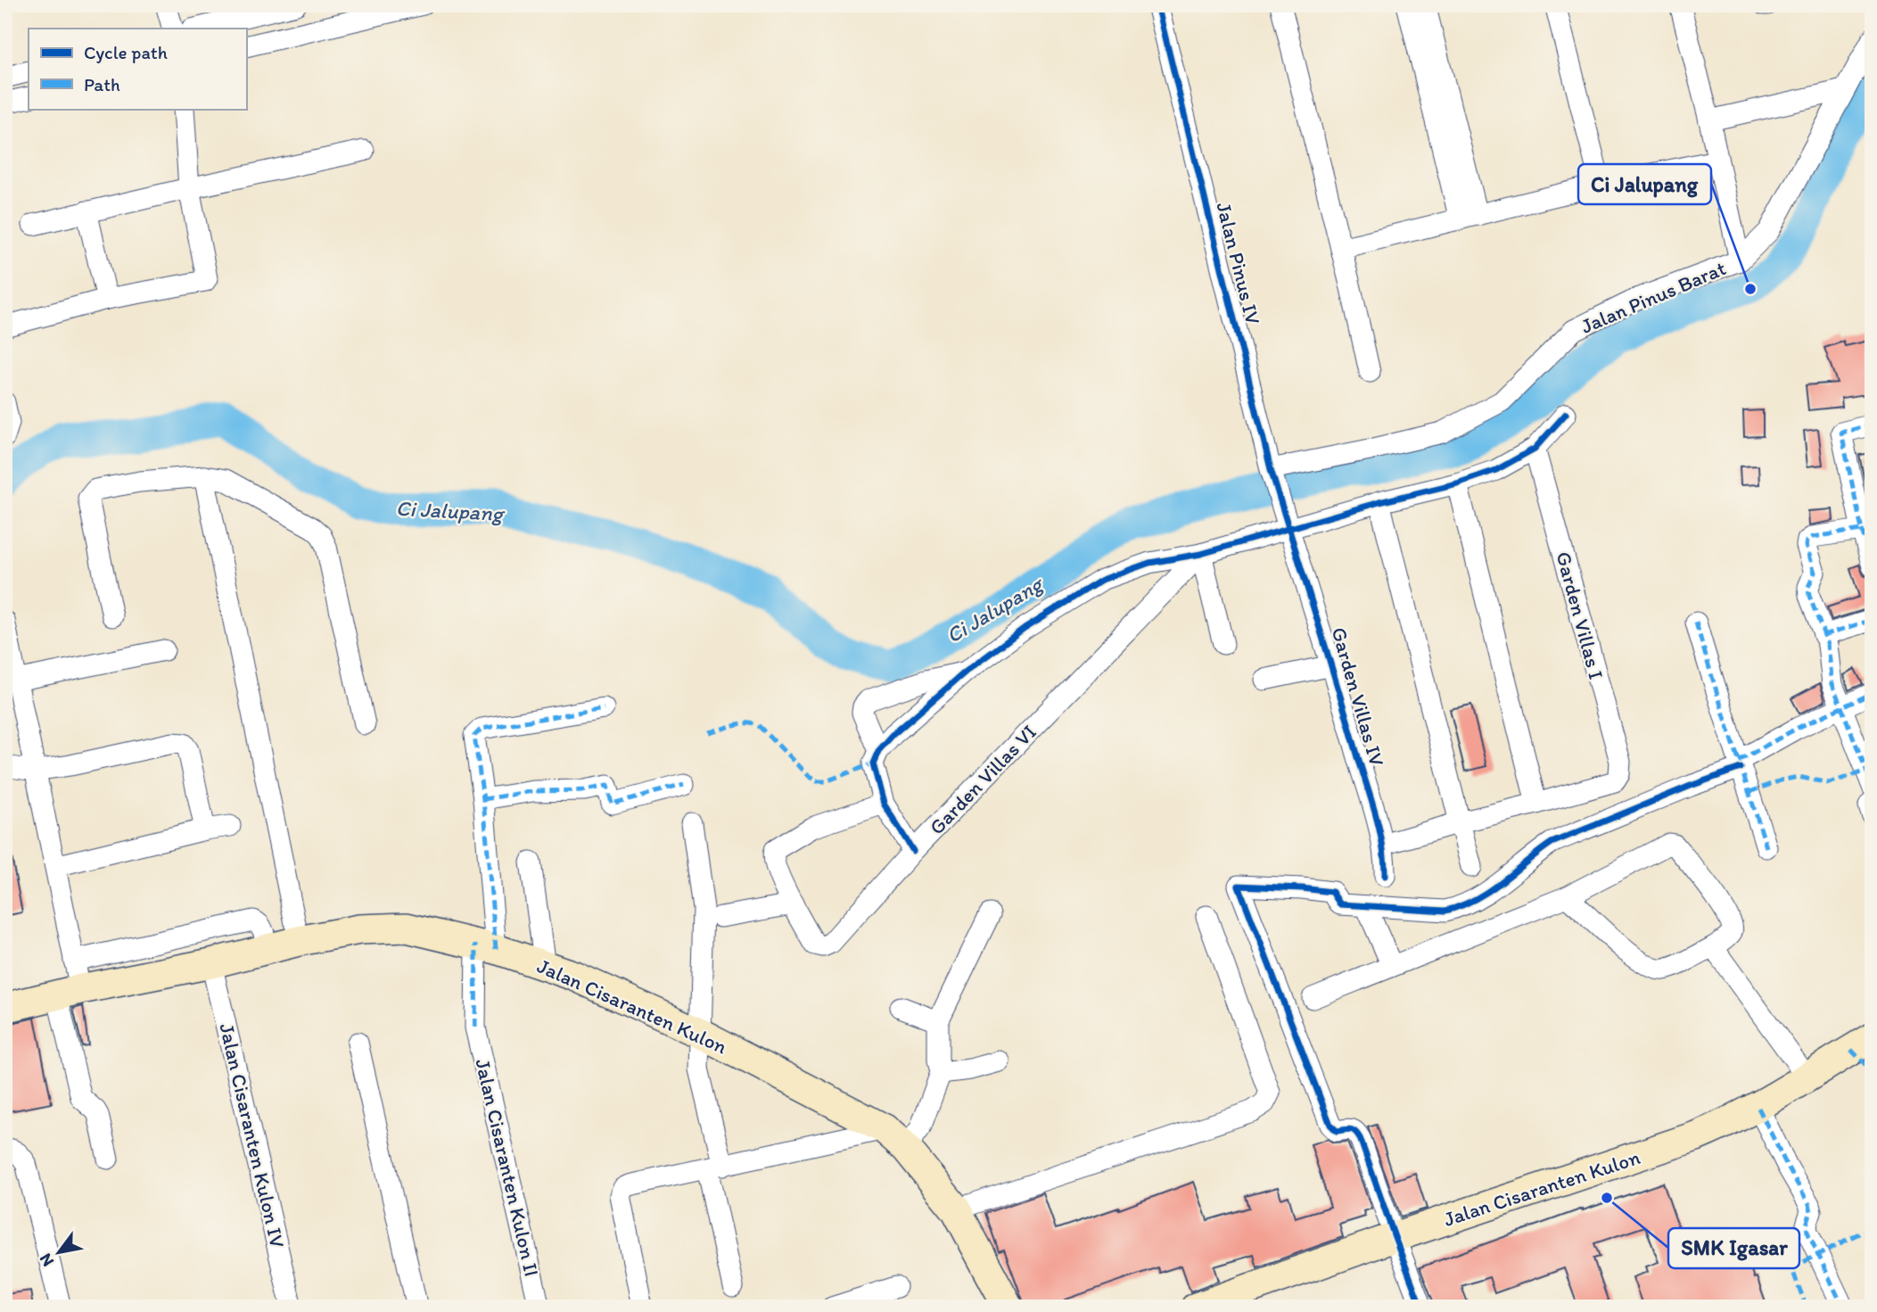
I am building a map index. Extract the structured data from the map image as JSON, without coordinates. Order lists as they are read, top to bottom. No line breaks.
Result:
{"streets":{"main road":["Jalan Cisaranten Kulon"],"street":["Jalan Pinus IV","Jalan Pinus Barat","Garden Villas I","Garden Villas IV","Garden Villas VI","Jalan Cisaranten Kulon IV","Jalan Cisaranten Kulon II"]},"crossings":[["Jalan Pinus IV","Jalan Pinus Barat"],["Jalan Pinus IV","Garden Villas IV"],["Jalan Cisaranten Kulon","Jalan Cisaranten Kulon IV"],["Jalan Cisaranten Kulon","Jalan Cisaranten Kulon II"]],"water":["Ci Jalupang"],"places":["Ci Jalupang","SMK Igasar"],"legend":["Cycle path","Path"],"north":"bottom left"}
